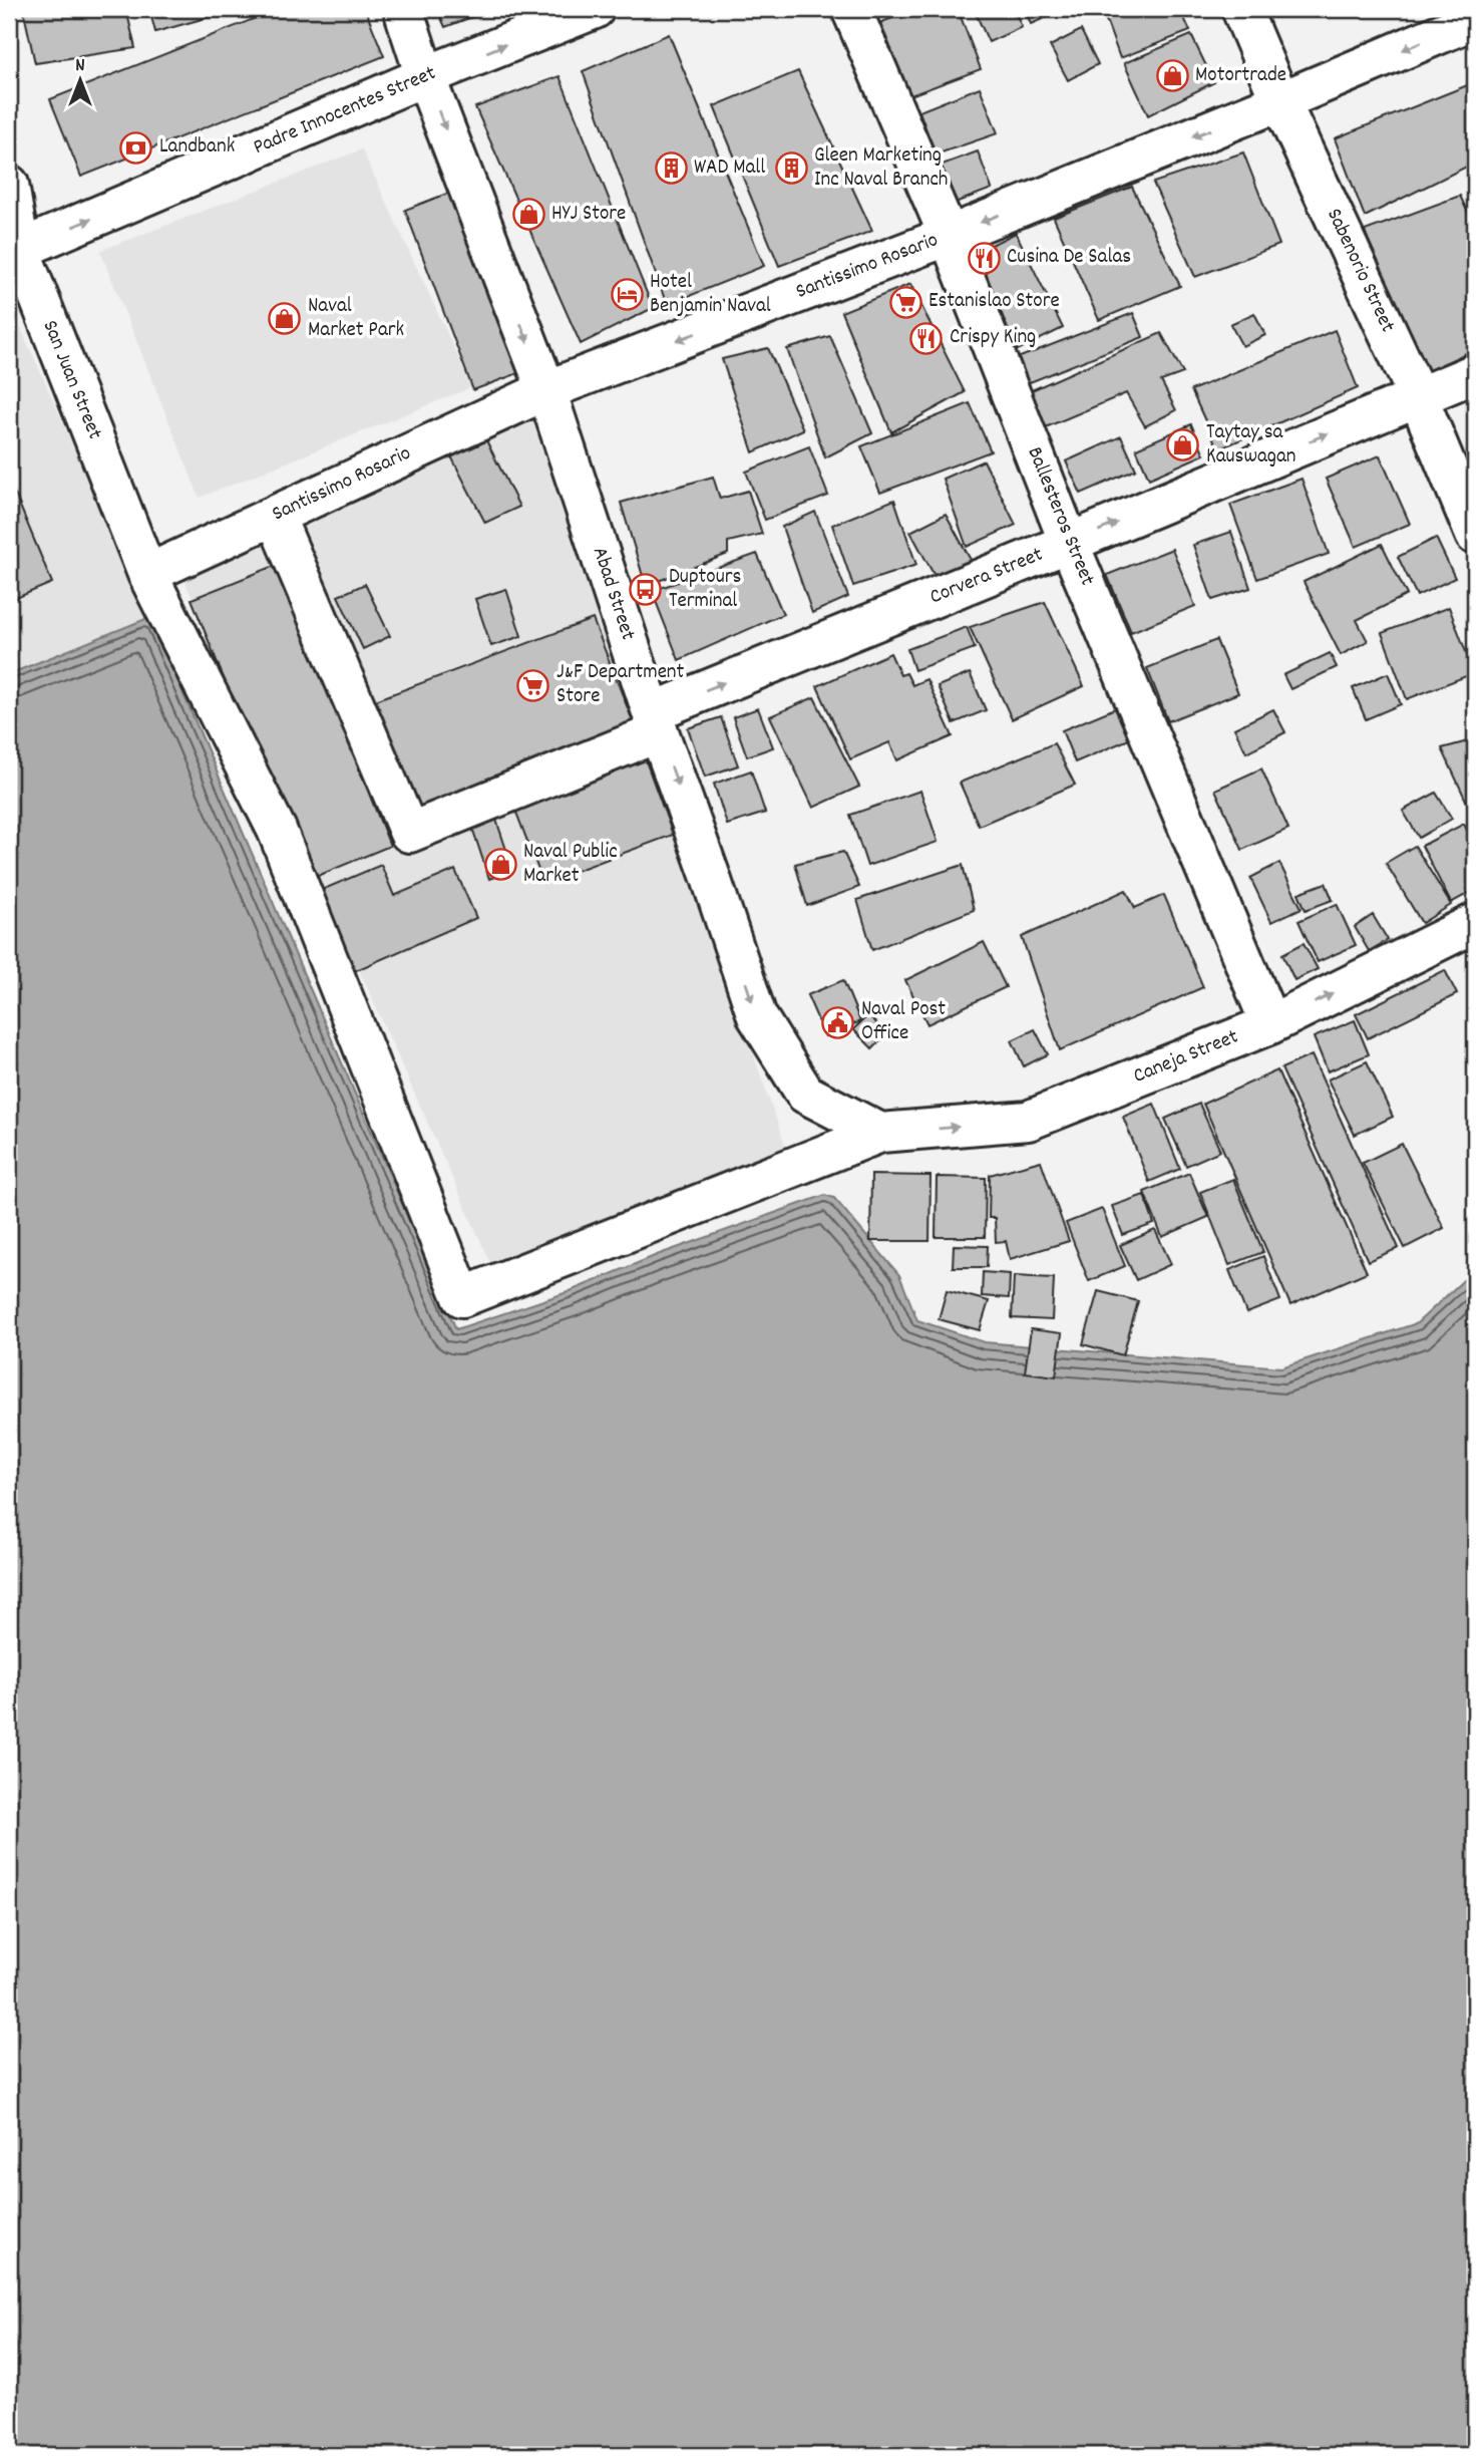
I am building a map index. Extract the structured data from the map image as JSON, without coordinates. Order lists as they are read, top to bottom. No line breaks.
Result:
{"streets":{"street":["Padre Innocentes Street","Santissimo Rosario","Sabenorio Street","San Juan Street","Ballesteros Street","Corvera Street","Abad Street","Caneja Street"]},"crossings":[["Padre Innocentes Street","San Juan Street"],["Padre Innocentes Street","Abad Street"],["Santissimo Rosario","Sabenorio Street"],["Santissimo Rosario","San Juan Street"],["Santissimo Rosario","Ballesteros Street"],["Santissimo Rosario","Corvera Street"],["Santissimo Rosario","Abad Street"],["Sabenorio Street","Corvera Street"],["San Juan Street","Abad Street"],["San Juan Street","Caneja Street"],["Ballesteros Street","Corvera Street"],["Ballesteros Street","Caneja Street"],["Corvera Street","Abad Street"],["Abad Street","Caneja Street"]],"one_way":["Padre Innocentes Street","Santissimo Rosario","Corvera Street","Abad Street","Caneja Street"],"places":{"shop":["Motortrade","HYJ Store","Naval Market Park","Taytay sa Kauswagan","Naval Public Market"],"bank":["Landbank"],"building":["WAD Mall","Gleen Marketing Inc Naval Branch"],"restaurant":["Cusina De Salas","Crispy King"],"hotel":["Hotel Benjamin Naval"],"supermarket":["Estanislao Store","J&F Department Store"],"bus stop":["Duptours Terminal"],"public building":["Naval Post Office"]},"north":"top"}
